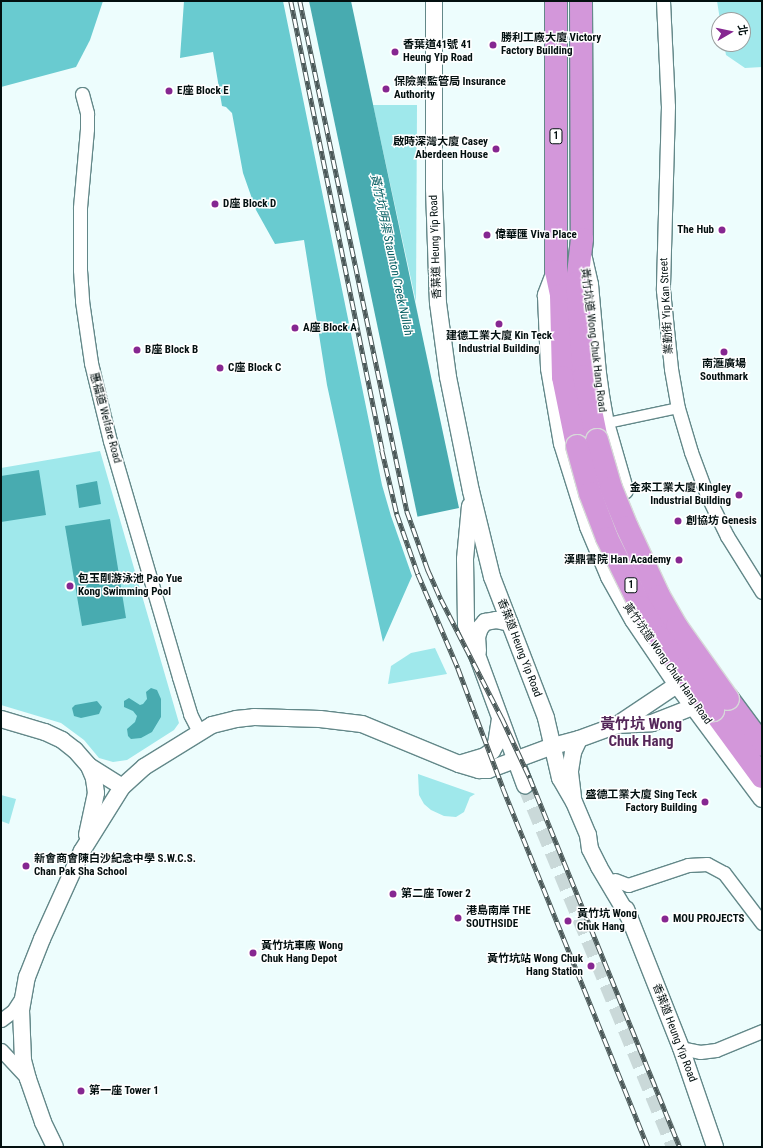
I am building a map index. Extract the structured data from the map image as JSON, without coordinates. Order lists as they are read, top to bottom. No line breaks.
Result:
{"streets":{"highway":["1","黃竹坑道 Wong Chuk Hang Road"],"street":["香葉道 Heung Yip Road","業勤街 Yip Kan Street","惠福道 Welfare Road"]},"crossings":[["1","黃竹坑道 Wong Chuk Hang Road"]],"districts":["黃竹坑 Wong Chuk Hang"],"water":["黃竹坑明渠 Staunton Creek Nullah"],"places":["勝利工廠大廈 Victory Factory Building","香葉道41號 41 Heung Yip Road","保險業監管局 Insurance Authority","E座 Block E","啟時深灣大廈 Casey Aberdeen House","D座 Block D","The Hub","偉華匯 Viva Place","建德工業大廈 Kin Teck Industrial Building","A座 Block A","B座 Block B","南滙廣場 Southmark","C座 Block C","金來工業大廈 Kingley Industrial Building","創協坊 Genesis","漢鼎書院 Han Academy","包玉剛游泳池 Pao Yue Kong Swimming Pool","盛德工業大廈 Sing Teck Factory Building","新會商會陳白沙紀念中學 S.W.C.S. Chan Pak Sha School","第二座 Tower 2","港島南岸 THE SOUTHSIDE","MOU PROJECTS","黃竹坑 Wong Chuk Hang","黃竹坑車廠 Wong Chuk Hang Depot","黃竹坑站 Wong Chuk Hang Station","第一座 Tower 1"],"north":"right"}
